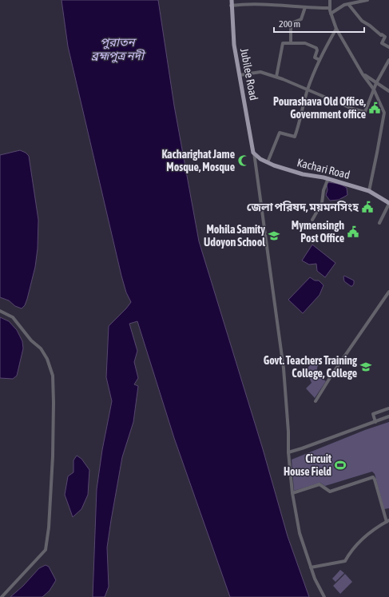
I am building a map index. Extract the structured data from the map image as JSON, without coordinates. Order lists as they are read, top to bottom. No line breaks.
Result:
{"streets":{"main road":["Jubilee Road","Kachari Road"]},"crossings":[["Jubilee Road","Kachari Road"]],"water":["পুরাতন ব্রহ্মপুত্র নদী"],"places":{"public building":["Pourashava Old Office, Government office","জেলা পরিষদ, ময়মনসিংহ","Mymensingh Post Office"],"mosque":["Kacharighat Jame Mosque, Mosque"],"school or university":["Mohila Samity Udoyon School","Govt. Teachers Training College, College"],"sports":["Circuit House Field"]},"scale_bar":"200 m"}
